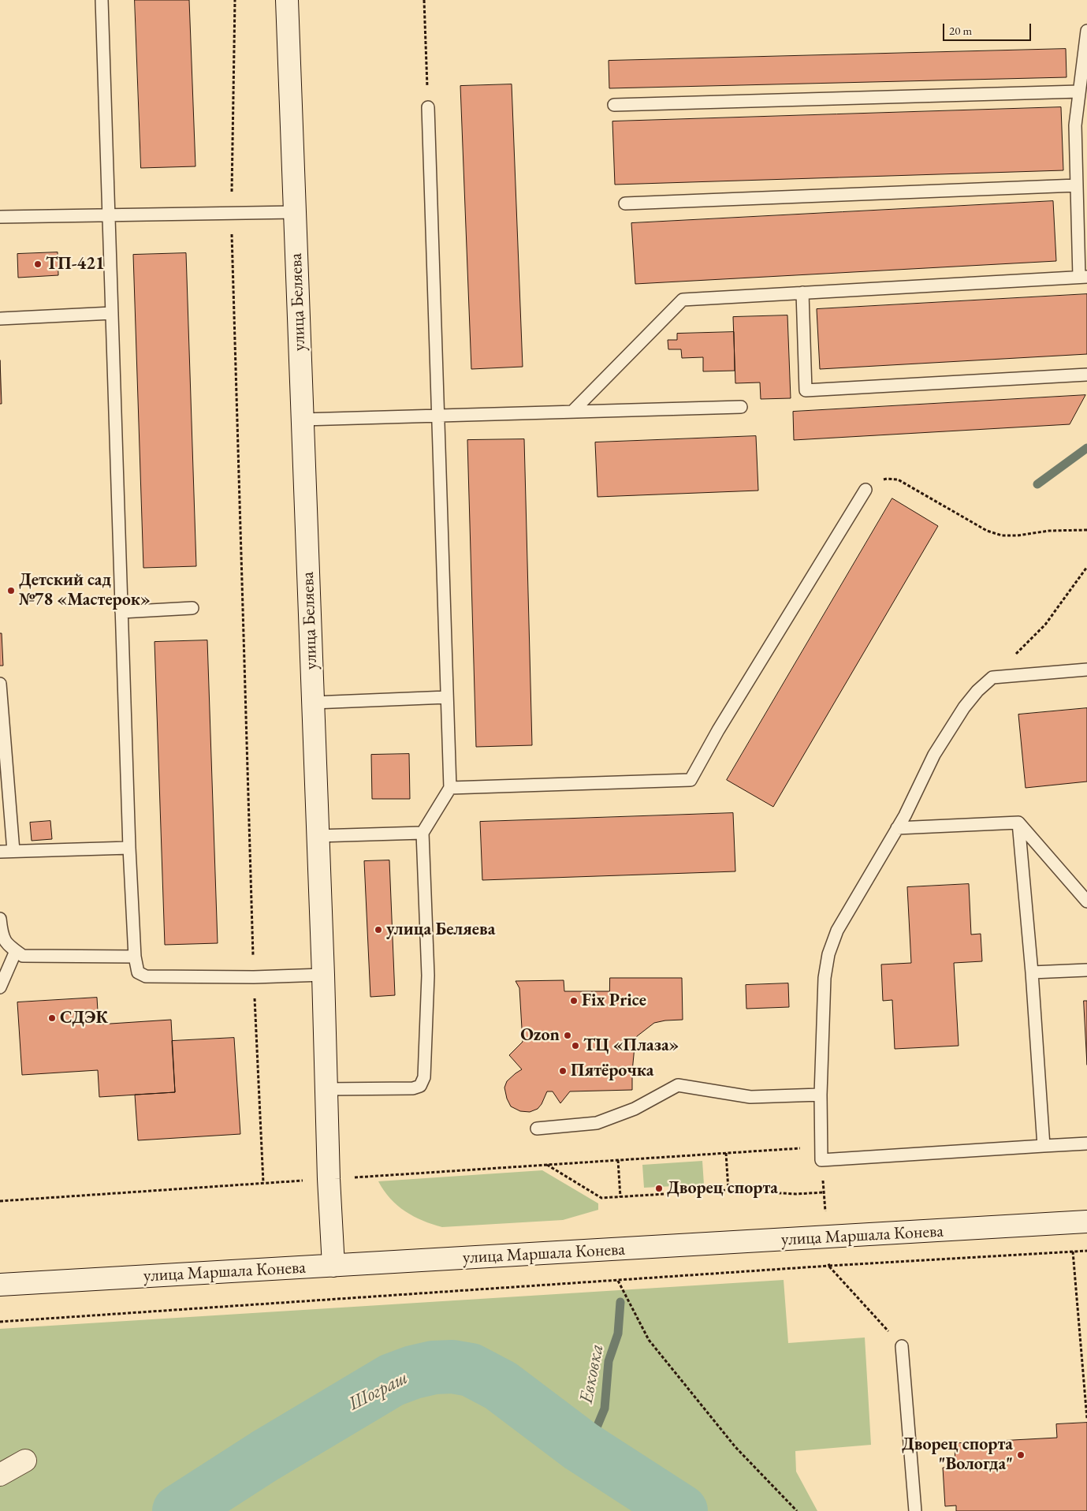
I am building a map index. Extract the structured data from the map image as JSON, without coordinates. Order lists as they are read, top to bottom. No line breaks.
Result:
{"streets":{"street":["улица Беляева","улица Маршала Конева"]},"crossings":[["улица Беляева","улица Маршала Конева"]],"water":["Евковка","Шограш"],"places":["ТП-421","Детский сад №78 «Мастерок»","улица Беляева","Fix Price","СДЭК","Ozon","ТЦ «Плаза»","Пятёрочка","Дворец спорта","Дворец спорта \"Вологда\""],"scale_bar":"20 m"}
